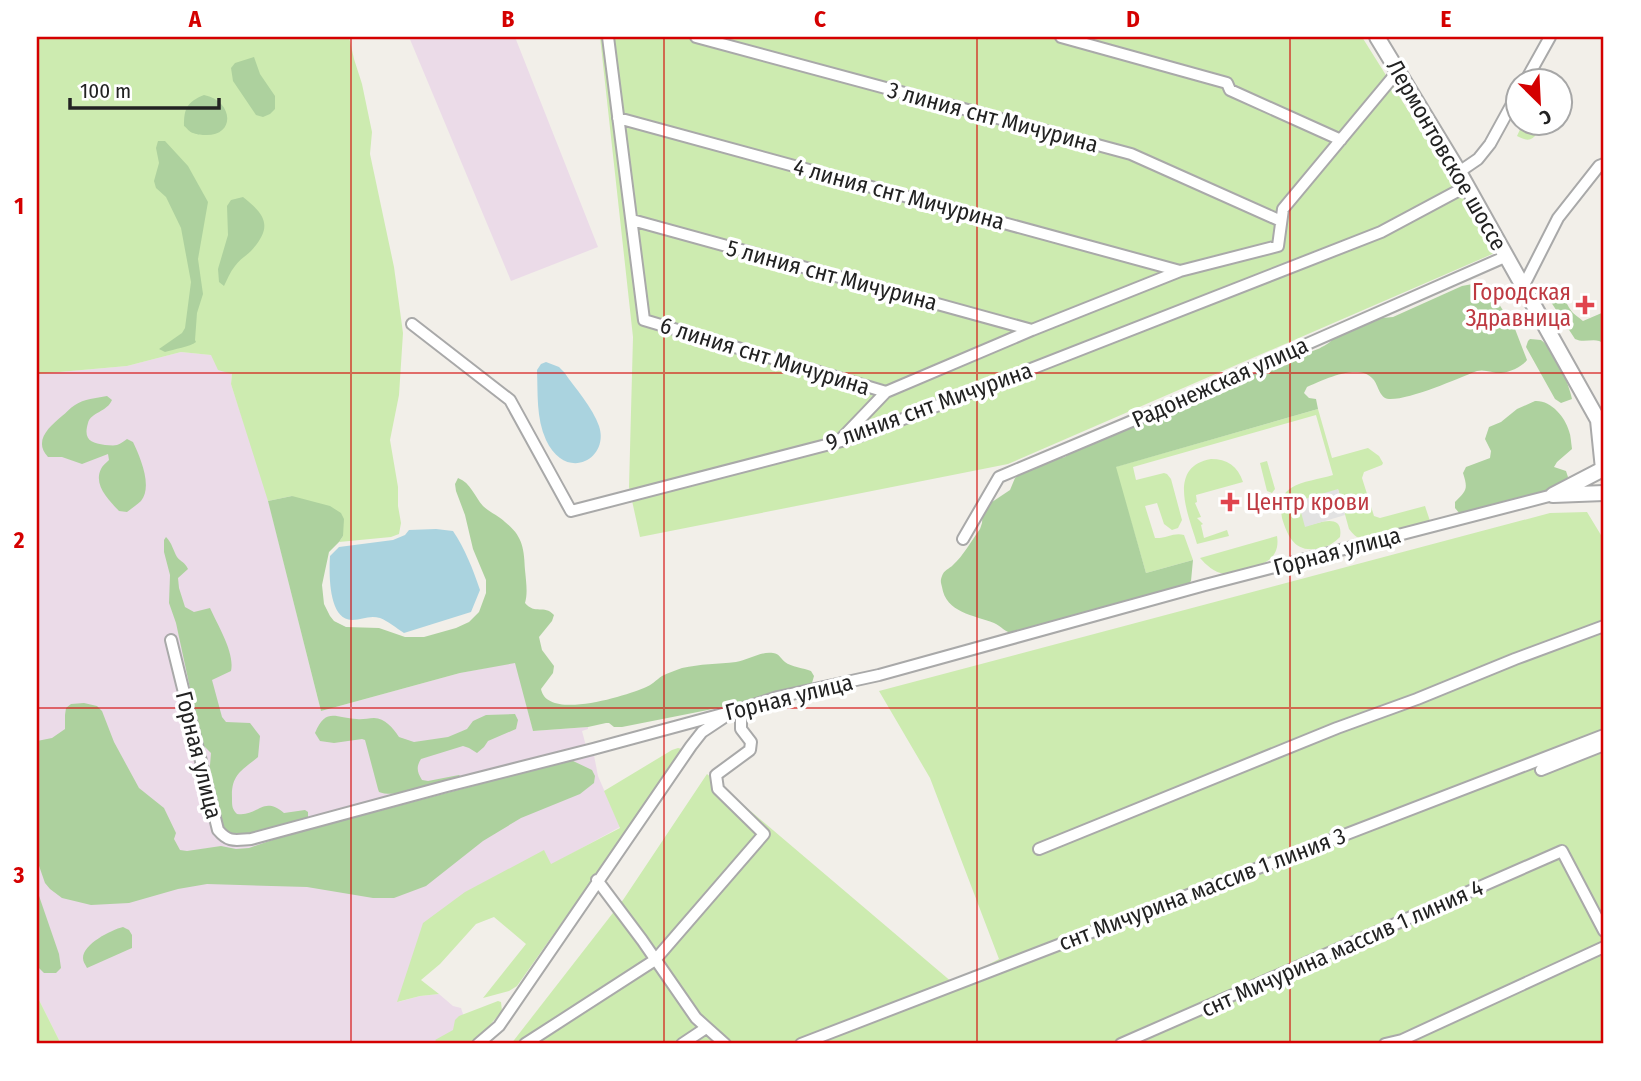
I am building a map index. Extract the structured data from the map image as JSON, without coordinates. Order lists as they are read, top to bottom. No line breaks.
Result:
{"streets":{"street":["3 линия снт Мичурина","Лермонтовское шоссе","4 линия снт Мичурина","5 линия снт Мичурина","6 линия снт Мичурина","Радонежская улица","9 линия снт Мичурина","Горная улица","снт Мичурина массив 1 линия 3","снт Мичурина массив 1 линия 4"]},"crossings":[["Лермонтовское шоссе","Радонежская улица"],["Лермонтовское шоссе","9 линия снт Мичурина"],["5 линия снт Мичурина","6 линия снт Мичурина"]],"places":{"health":["Городская Здравница","Центр крови"]},"scale_bar":"100 m","north":"bottom right","grid":{"columns":["A","B","C","D","E"],"rows":["1","2","3"]}}
